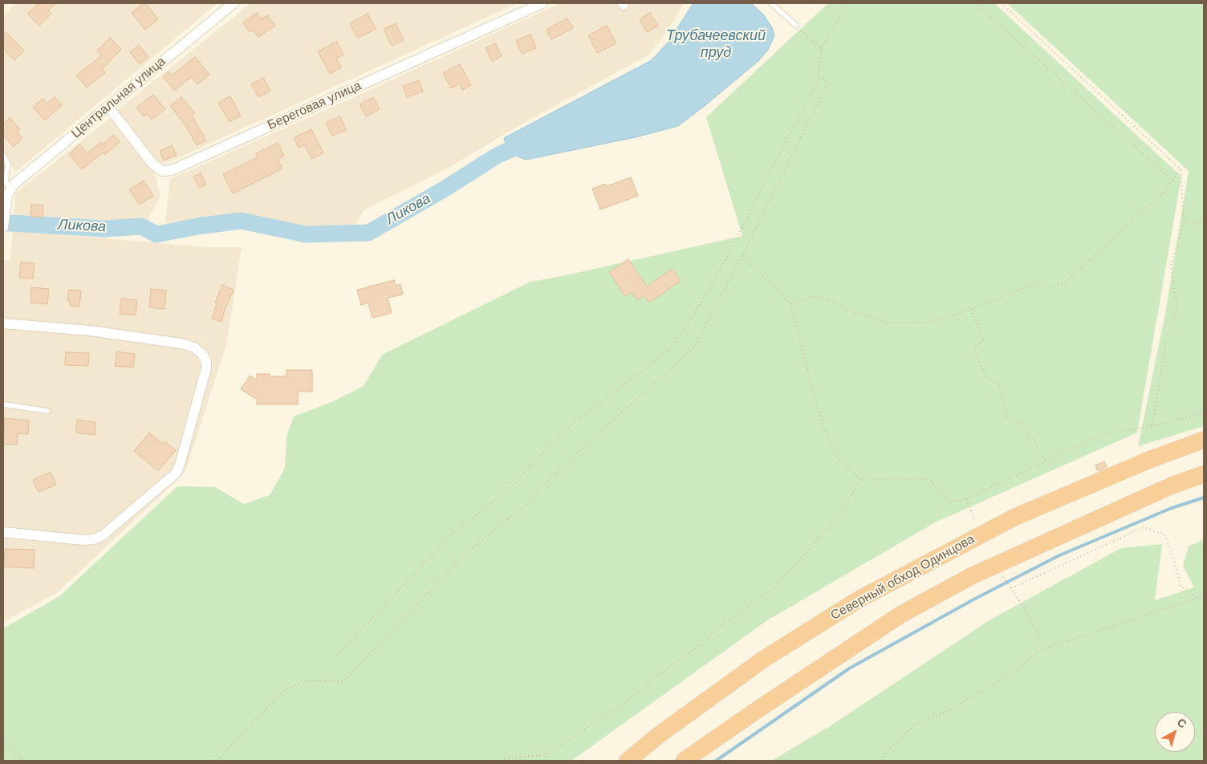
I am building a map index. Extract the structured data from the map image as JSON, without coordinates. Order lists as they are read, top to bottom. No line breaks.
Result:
{"streets":{"highway":["Северный обход Одинцова"],"street":["Центральная улица","Береговая улица"]},"crossings":[["Центральная улица","Береговая улица"]],"water":["Трубачеевский пруд","Ликова"],"north":"top right"}
